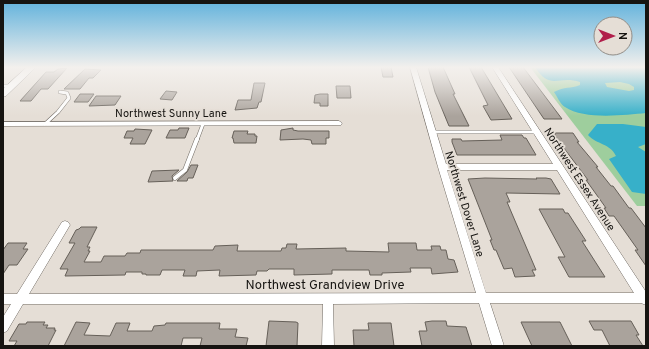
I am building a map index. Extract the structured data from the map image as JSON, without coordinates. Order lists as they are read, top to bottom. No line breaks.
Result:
{"streets":{"street":["Northwest Sunny Lane","Northwest Essex Avenue","Northwest Dover Lane","Northwest Grandview Drive"]},"crossings":[["Northwest Essex Avenue","Northwest Grandview Drive"],["Northwest Dover Lane","Northwest Grandview Drive"]],"north":"right"}
